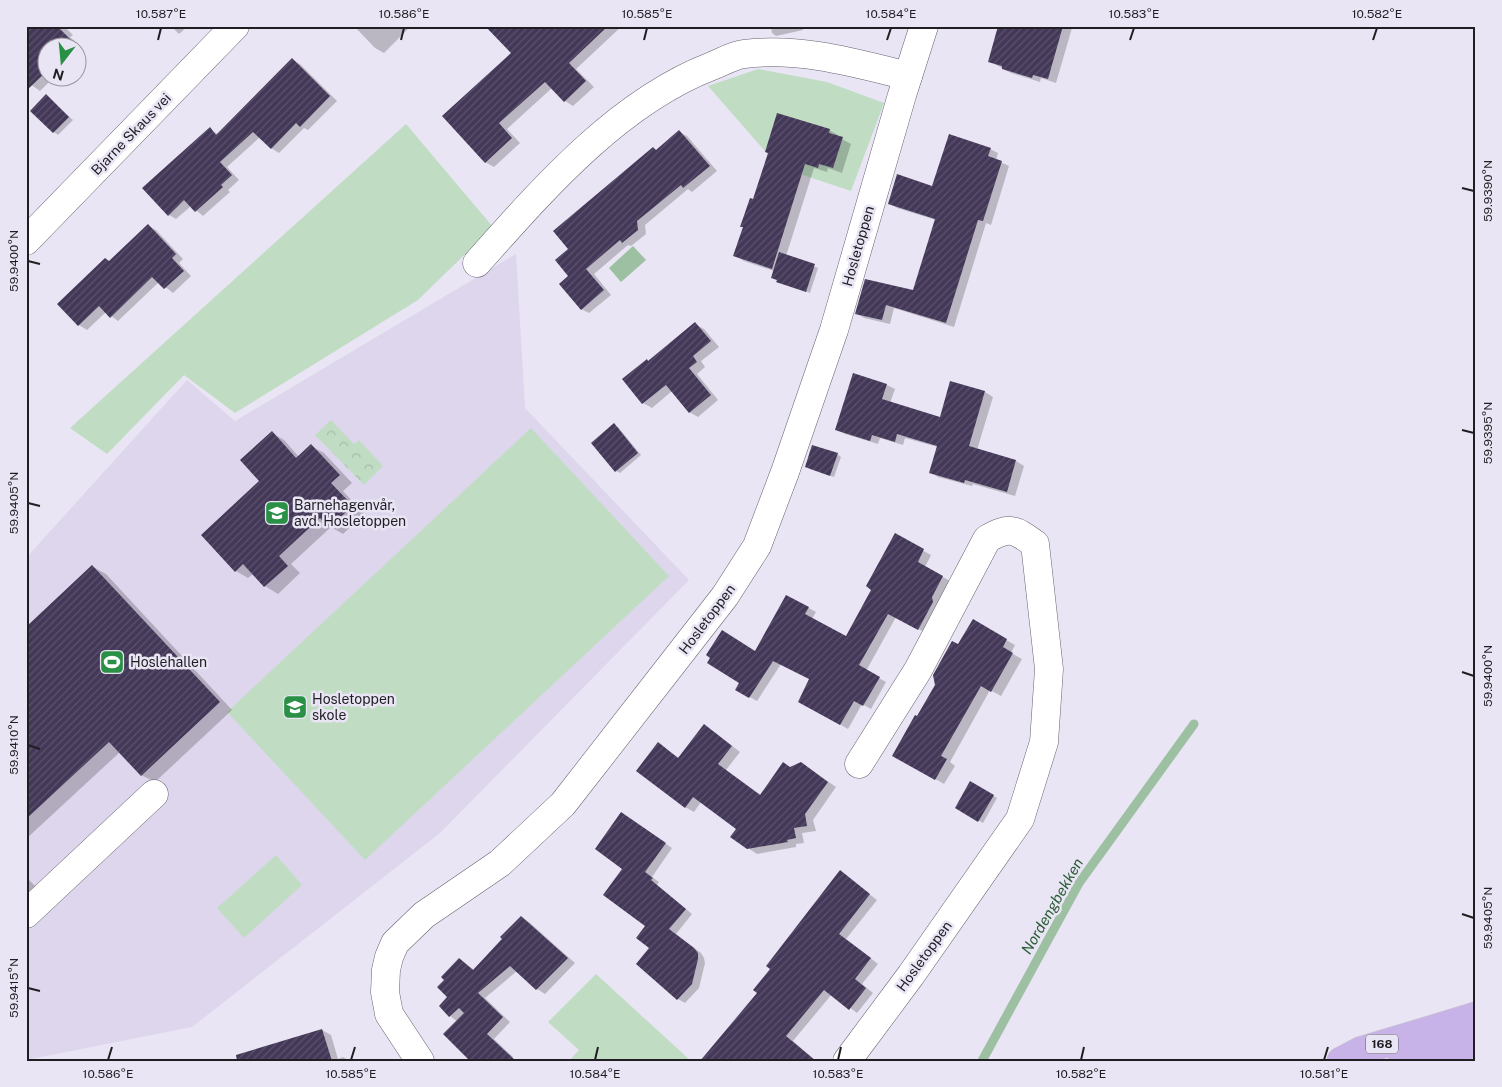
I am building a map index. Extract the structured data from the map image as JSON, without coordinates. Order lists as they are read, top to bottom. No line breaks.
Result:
{"streets":{"main road":["168"],"street":["Bjarne Skaus vei","Hosletoppen"]},"water":["Nordengbekken"],"places":{"school or university":["Barnehagenvår, avd. Hosletoppen","Hosletoppen skole"],"sports":["Hoslehallen"]},"north":"bottom","coordinates":["10.587°E","10.586°E","10.585°E","10.584°E","10.583°E","10.582°E","59.9390°N","59.9400°N","59.9395°N","59.9405°N","59.9410°N","59.9415°N","10.581°E"]}
